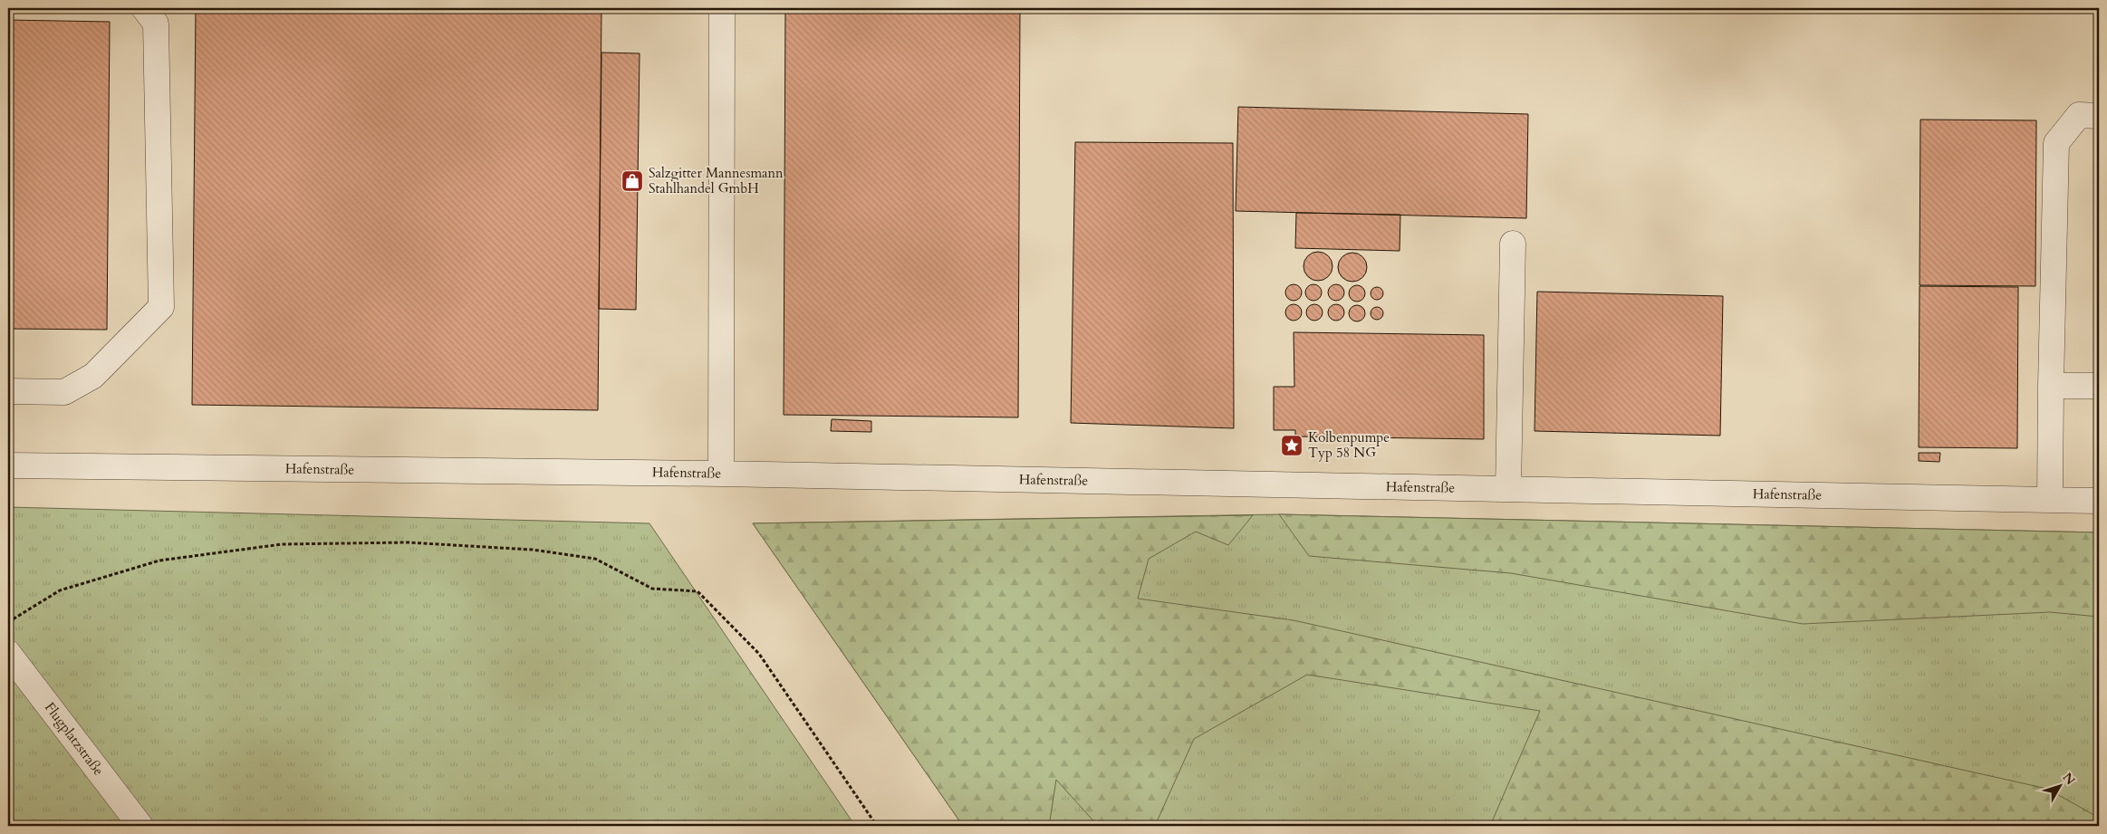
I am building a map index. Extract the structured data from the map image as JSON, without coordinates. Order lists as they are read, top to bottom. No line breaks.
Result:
{"streets":{"street":["Hafenstraße","Flugplatzstraße"]},"places":{"shop":["Salzgitter Mannesmann Stahlhandel GmbH"],"place":["Kolbenpumpe Typ 58 NG"]},"north":"top right"}
